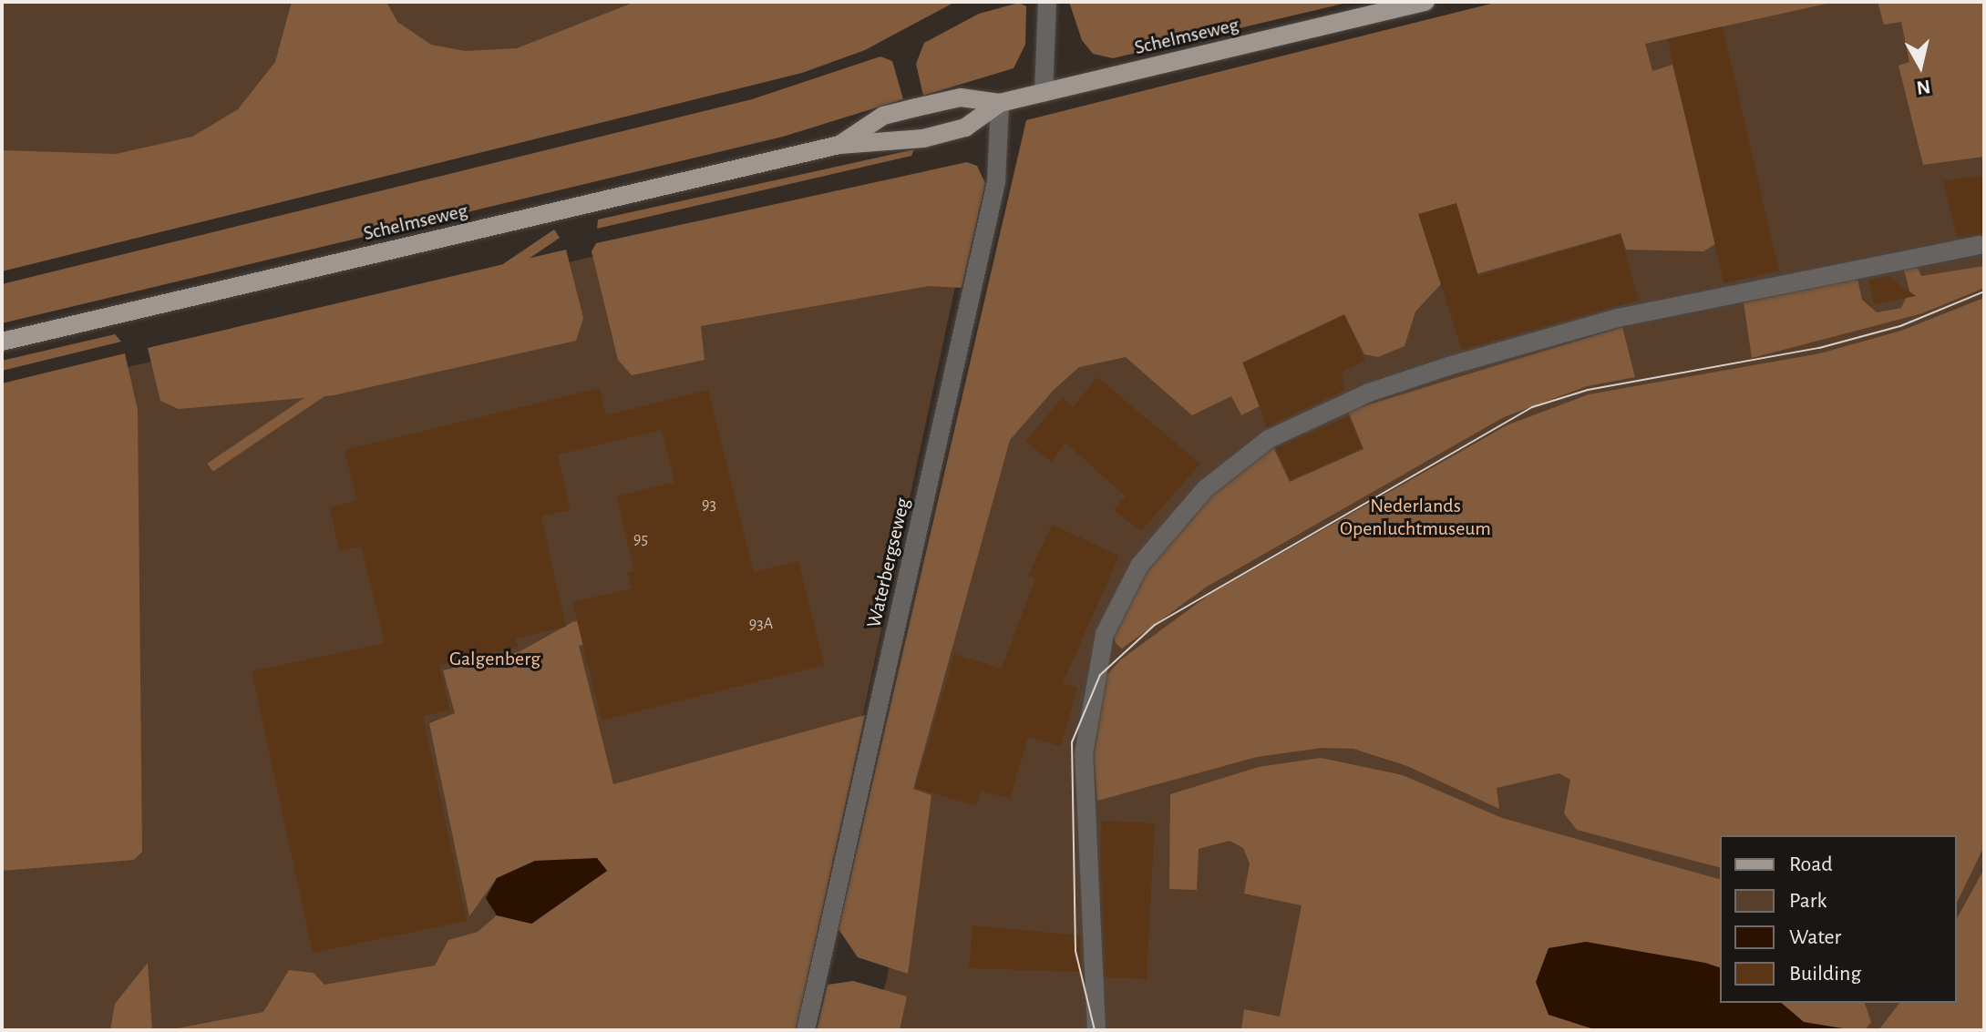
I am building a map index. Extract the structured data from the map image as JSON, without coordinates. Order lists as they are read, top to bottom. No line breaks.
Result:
{"streets":{"main road":["Schelmseweg"],"street":["Waterbergseweg"]},"crossings":[["Schelmseweg","Waterbergseweg"]],"parks":["Nederlands Openluchtmuseum","Galgenberg"],"house_numbers":["93","95","93A"],"legend":["Road","Park","Water","Building"],"north":"bottom"}
